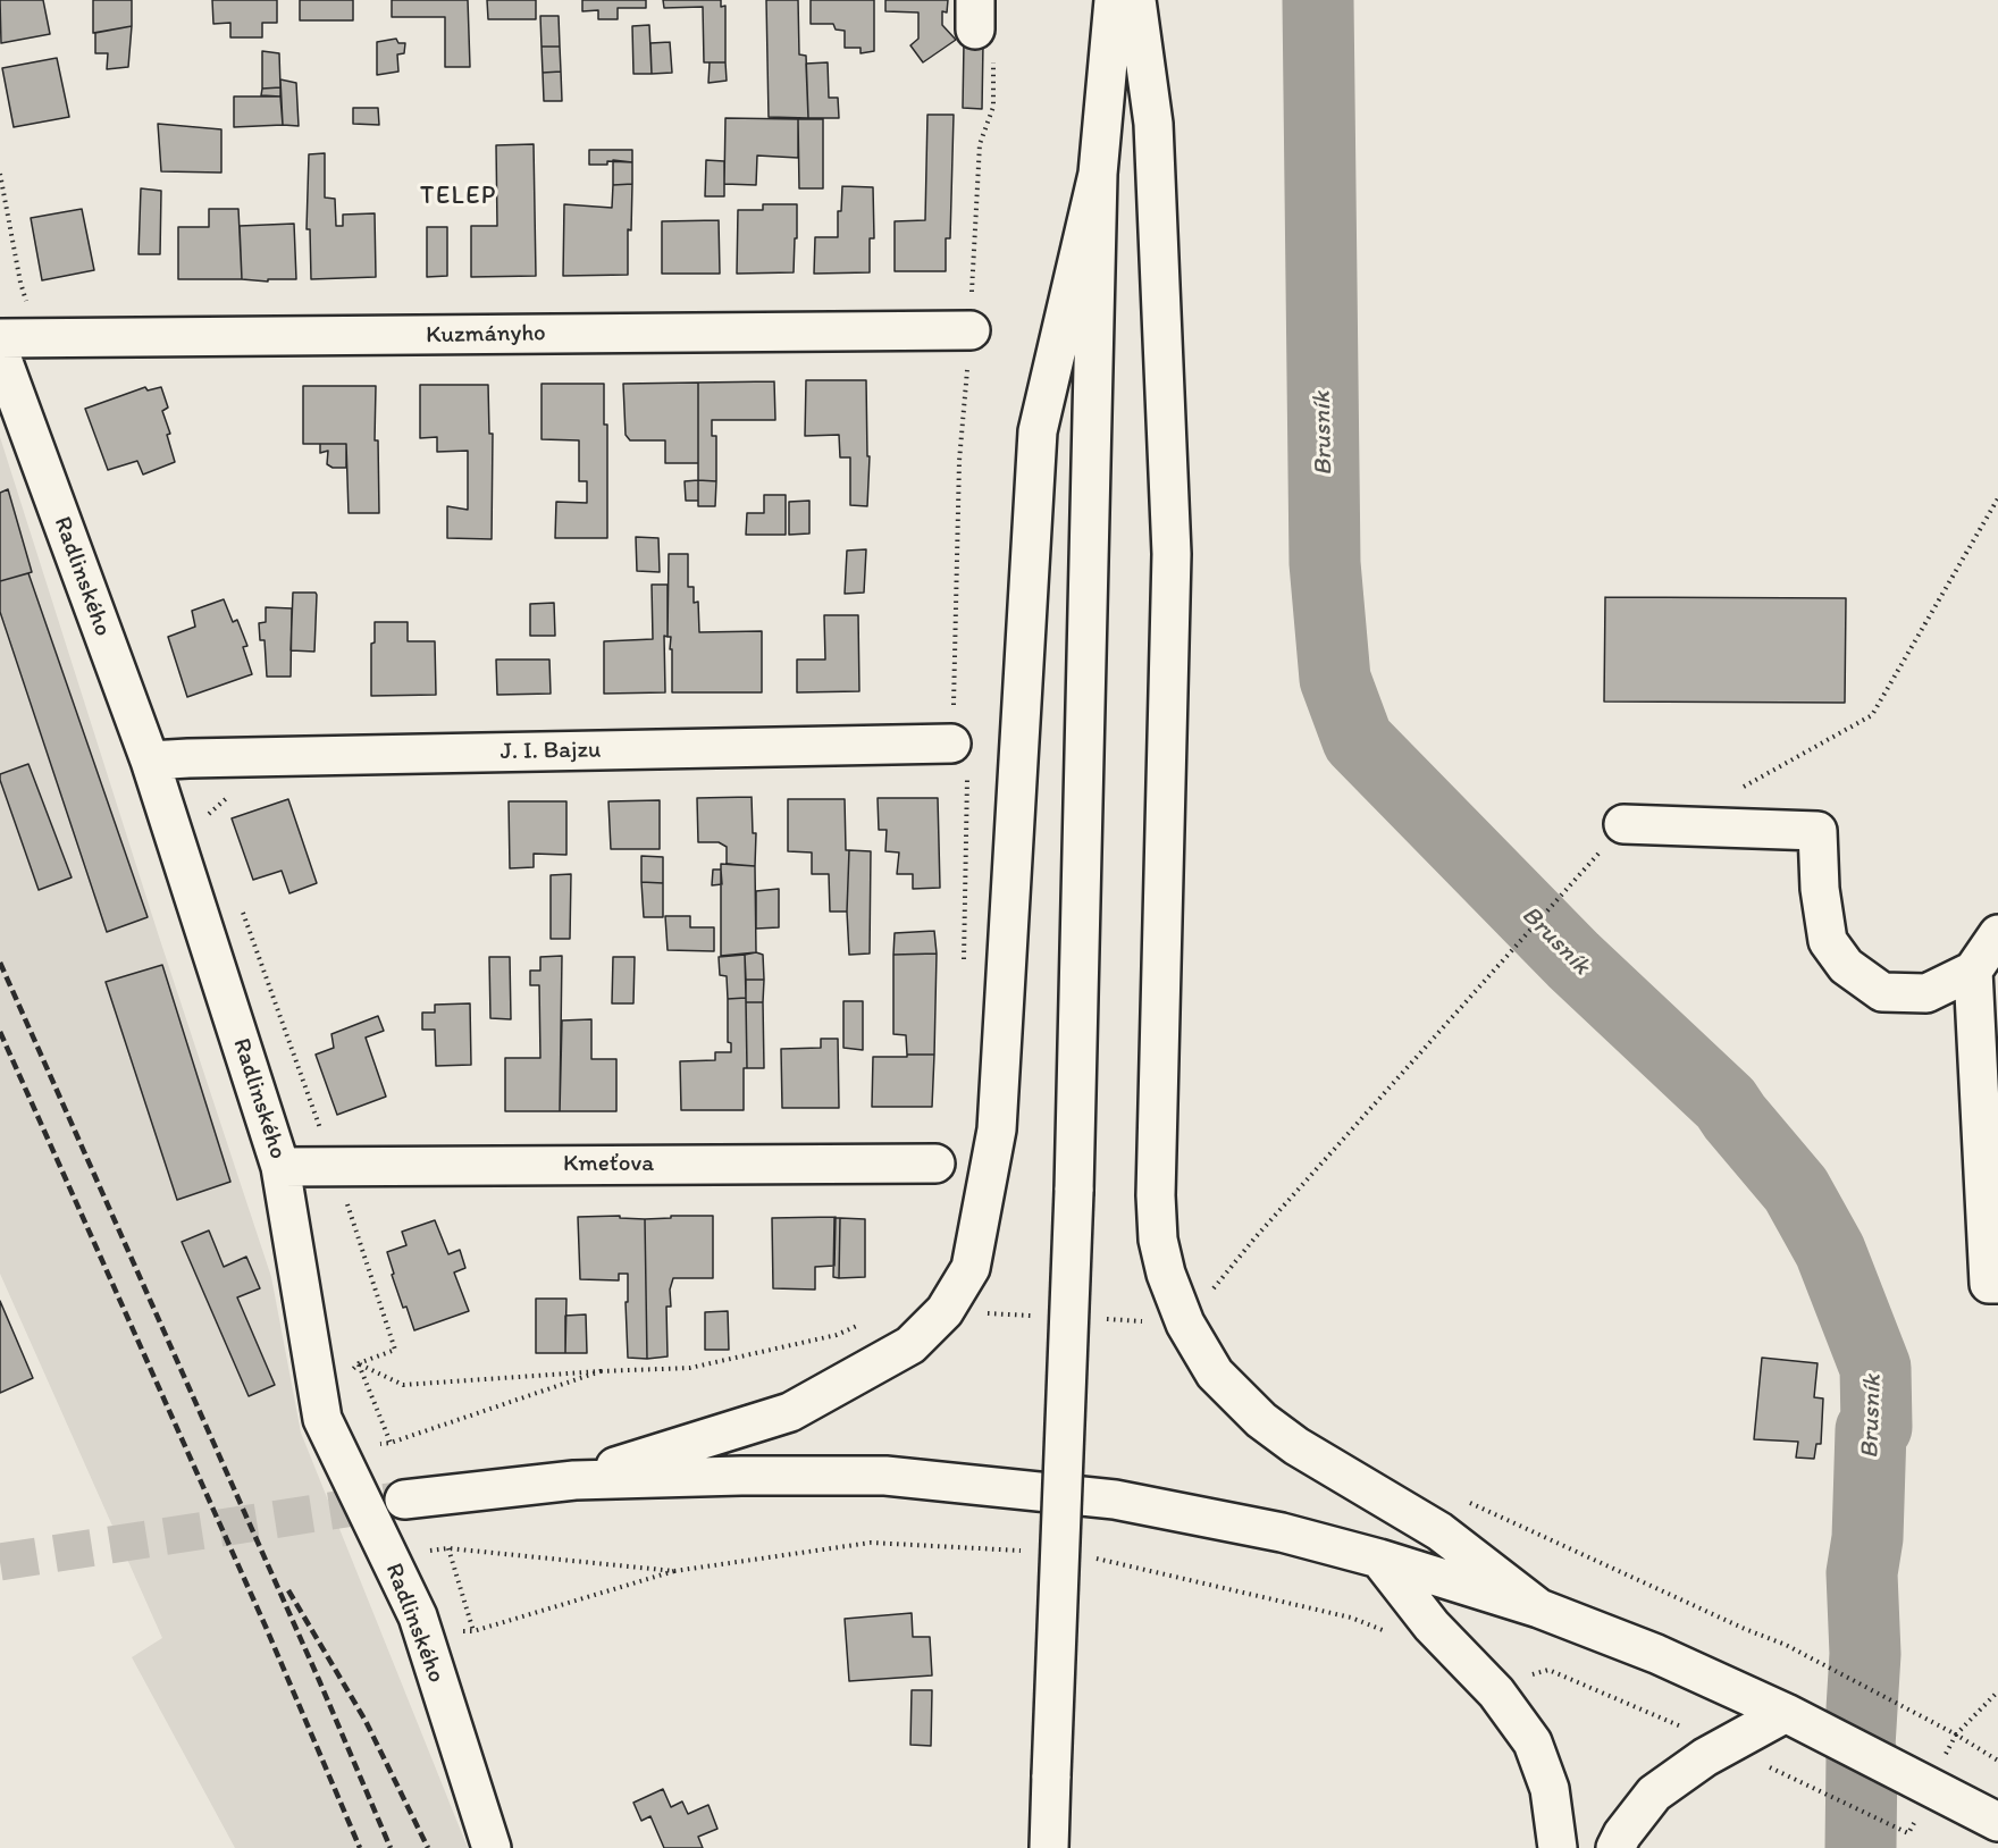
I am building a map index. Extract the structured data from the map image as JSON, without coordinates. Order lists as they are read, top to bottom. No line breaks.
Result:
{"streets":{"main road":["Kuzmányho","Radlinského","J. I. Bajzu","Kmeťova"]},"crossings":[["Radlinského","J. I. Bajzu"],["Radlinského","Kmeťova"]],"districts":["TELEP"],"water":["Brusník"]}
